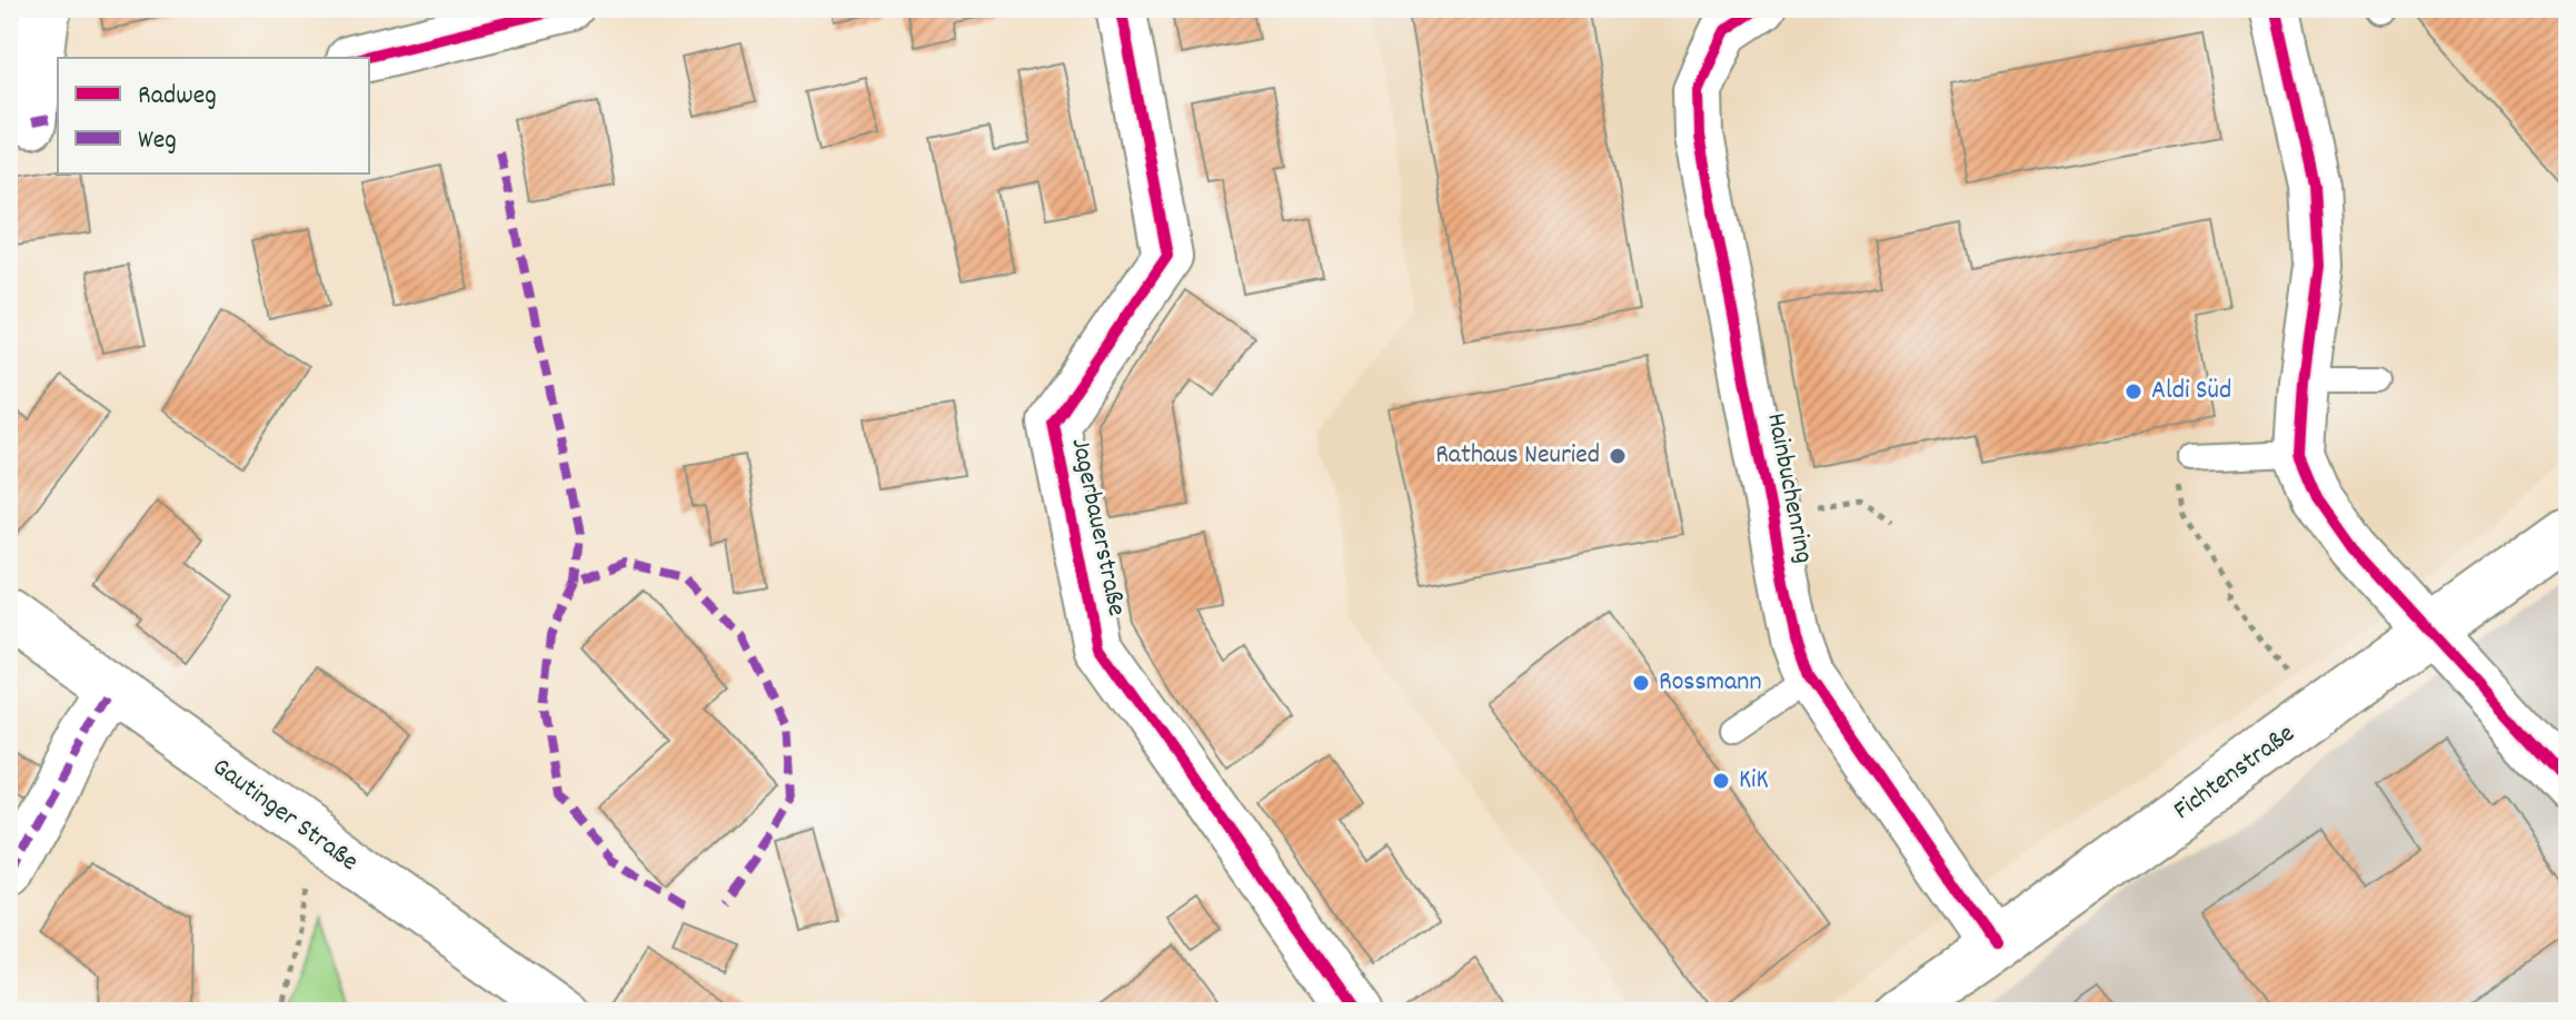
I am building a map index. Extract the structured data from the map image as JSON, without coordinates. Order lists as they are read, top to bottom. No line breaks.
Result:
{"streets":{"street":["Hainbuchenring","Jagerbauerstraße","Fichtenstraße","Gautinger Straße"]},"crossings":[["Hainbuchenring","Fichtenstraße"]],"places":["Aldi Süd","Rathaus Neuried","Rossmann","KiK"],"legend":["Radweg","Weg"]}
